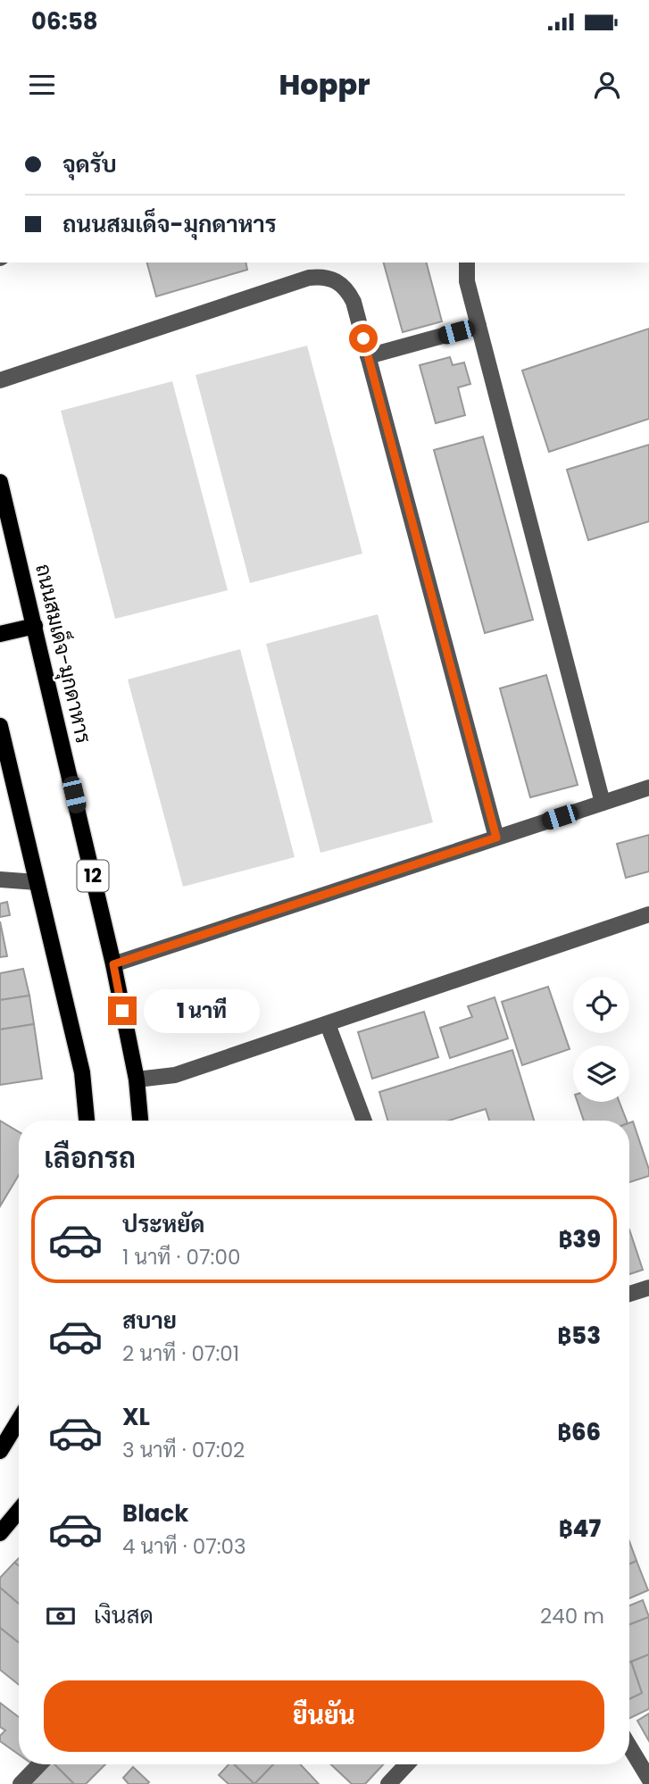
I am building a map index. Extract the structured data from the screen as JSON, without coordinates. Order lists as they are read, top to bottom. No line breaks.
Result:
{"streets":{"main road":["ถนนสมเด็จ-มุกดาหาร","12"]},"page":{"status":"06:58","header":"Hoppr","banner":["จุดรับ","ถนนสมเด็จ-มุกดาหาร"],"bubble":"1 นาที","heading":"เลือกรถ","list":[{"name":"ประหยัด","note":"1 นาที · 07:00","value":"฿39"},{"name":"สบาย","note":"2 นาที · 07:01","value":"฿53"},{"name":"XL","note":"3 นาที · 07:02","value":"฿66"},{"name":"Black","note":"4 นาที · 07:03","value":"฿47"}],"pay":["เงินสด","240 m"],"buttons":"ยืนยัน"}}
